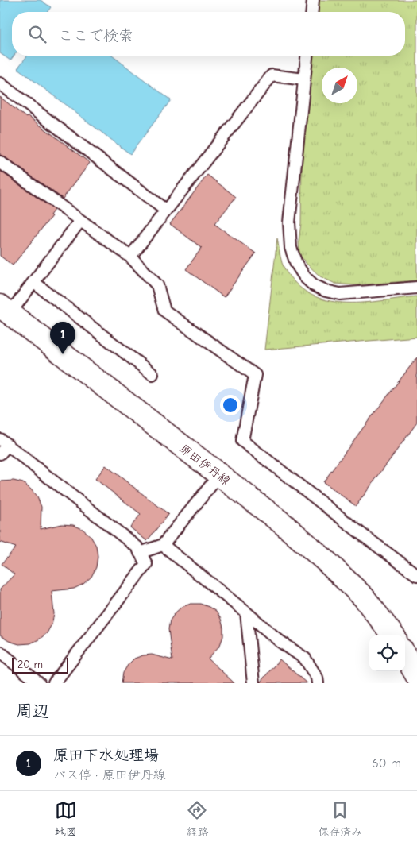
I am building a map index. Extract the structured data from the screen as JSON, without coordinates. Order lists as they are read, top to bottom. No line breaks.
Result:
{"streets":{"street":["原田伊丹線"]},"scale_bar":"20 m","north":"top right","page":{"search":"ここで検索","pins":"1","scale":"20 m","heading":"周辺","list":[{"mark":"1","name":"原田下水処理場","note":"バス停 · 原田伊丹線","value":"60 m"}],"nav":["地図","経路","保存済み"]}}
